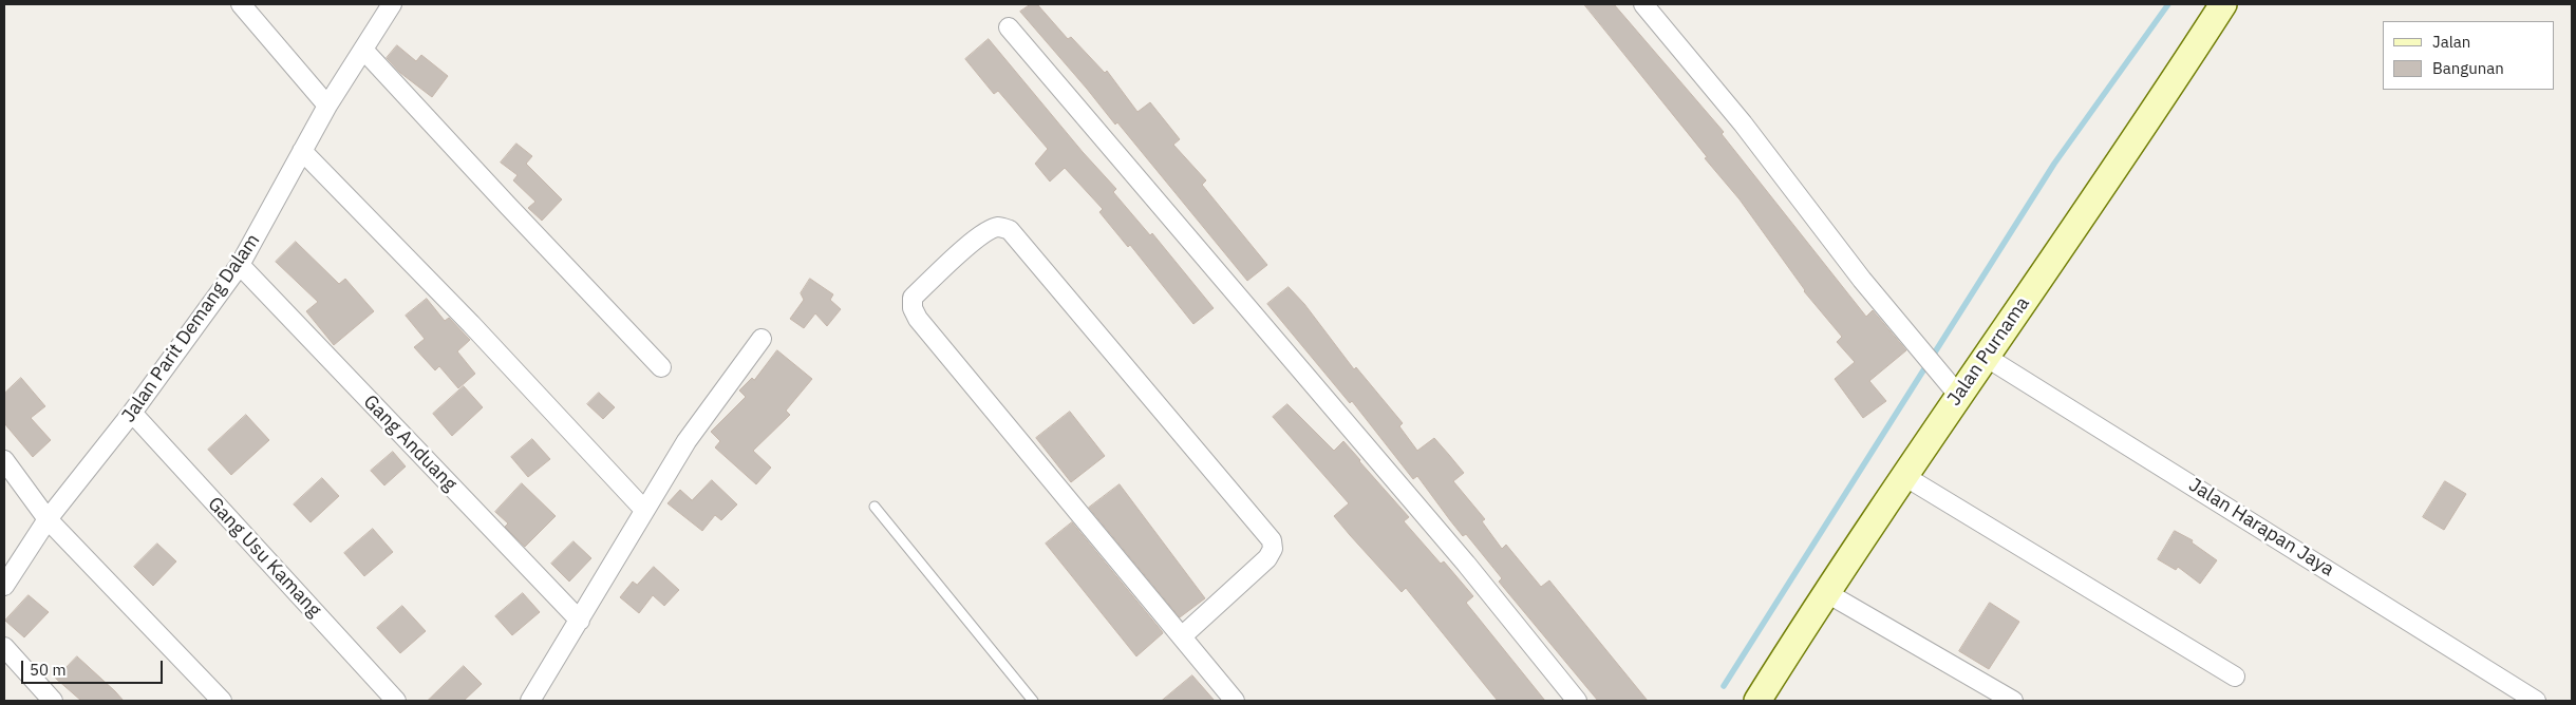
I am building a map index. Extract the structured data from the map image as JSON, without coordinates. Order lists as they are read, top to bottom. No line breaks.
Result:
{"streets":{"street":["Jalan Parit Demang Dalam","Jalan Purnama","Gang Anduang","Jalan Harapan Jaya","Gang Usu Kamang"]},"crossings":[["Jalan Parit Demang Dalam","Gang Anduang"],["Jalan Parit Demang Dalam","Gang Usu Kamang"],["Jalan Purnama","Jalan Harapan Jaya"]],"legend":["Jalan","Bangunan"],"scale_bar":"50 m"}
